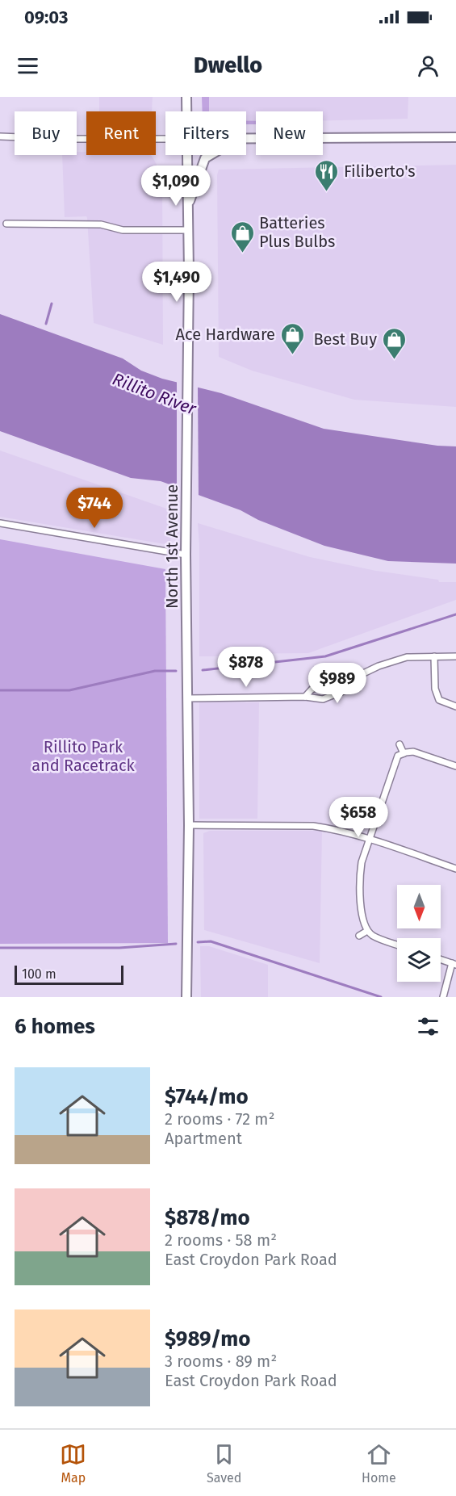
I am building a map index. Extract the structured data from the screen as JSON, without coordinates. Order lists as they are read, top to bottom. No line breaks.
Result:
{"streets":{"main road":["North 1st Avenue"]},"water":["Rillito River"],"parks":["Rillito Park and Racetrack"],"places":{"restaurant":["Filiberto's"],"shop":["Batteries Plus Bulbs","Ace Hardware","Best Buy"]},"scale_bar":"100 m","north":"bottom","page":{"status":"09:03","header":"Dwello","chip":["Buy","Rent","Filters","New"],"price":["$1,090","$1,490","$744","$878","$989","$658"],"scale":"100 m","heading":"6 homes","list":[{"name":"$744/mo","note":"2 rooms · 72 m² · Apartment"},{"name":"$878/mo","note":"2 rooms · 58 m² · East Croydon Park Road"},{"name":"$989/mo","note":"3 rooms · 89 m² · East Croydon Park Road"}],"tabs":["Map","Saved","Home"]}}
